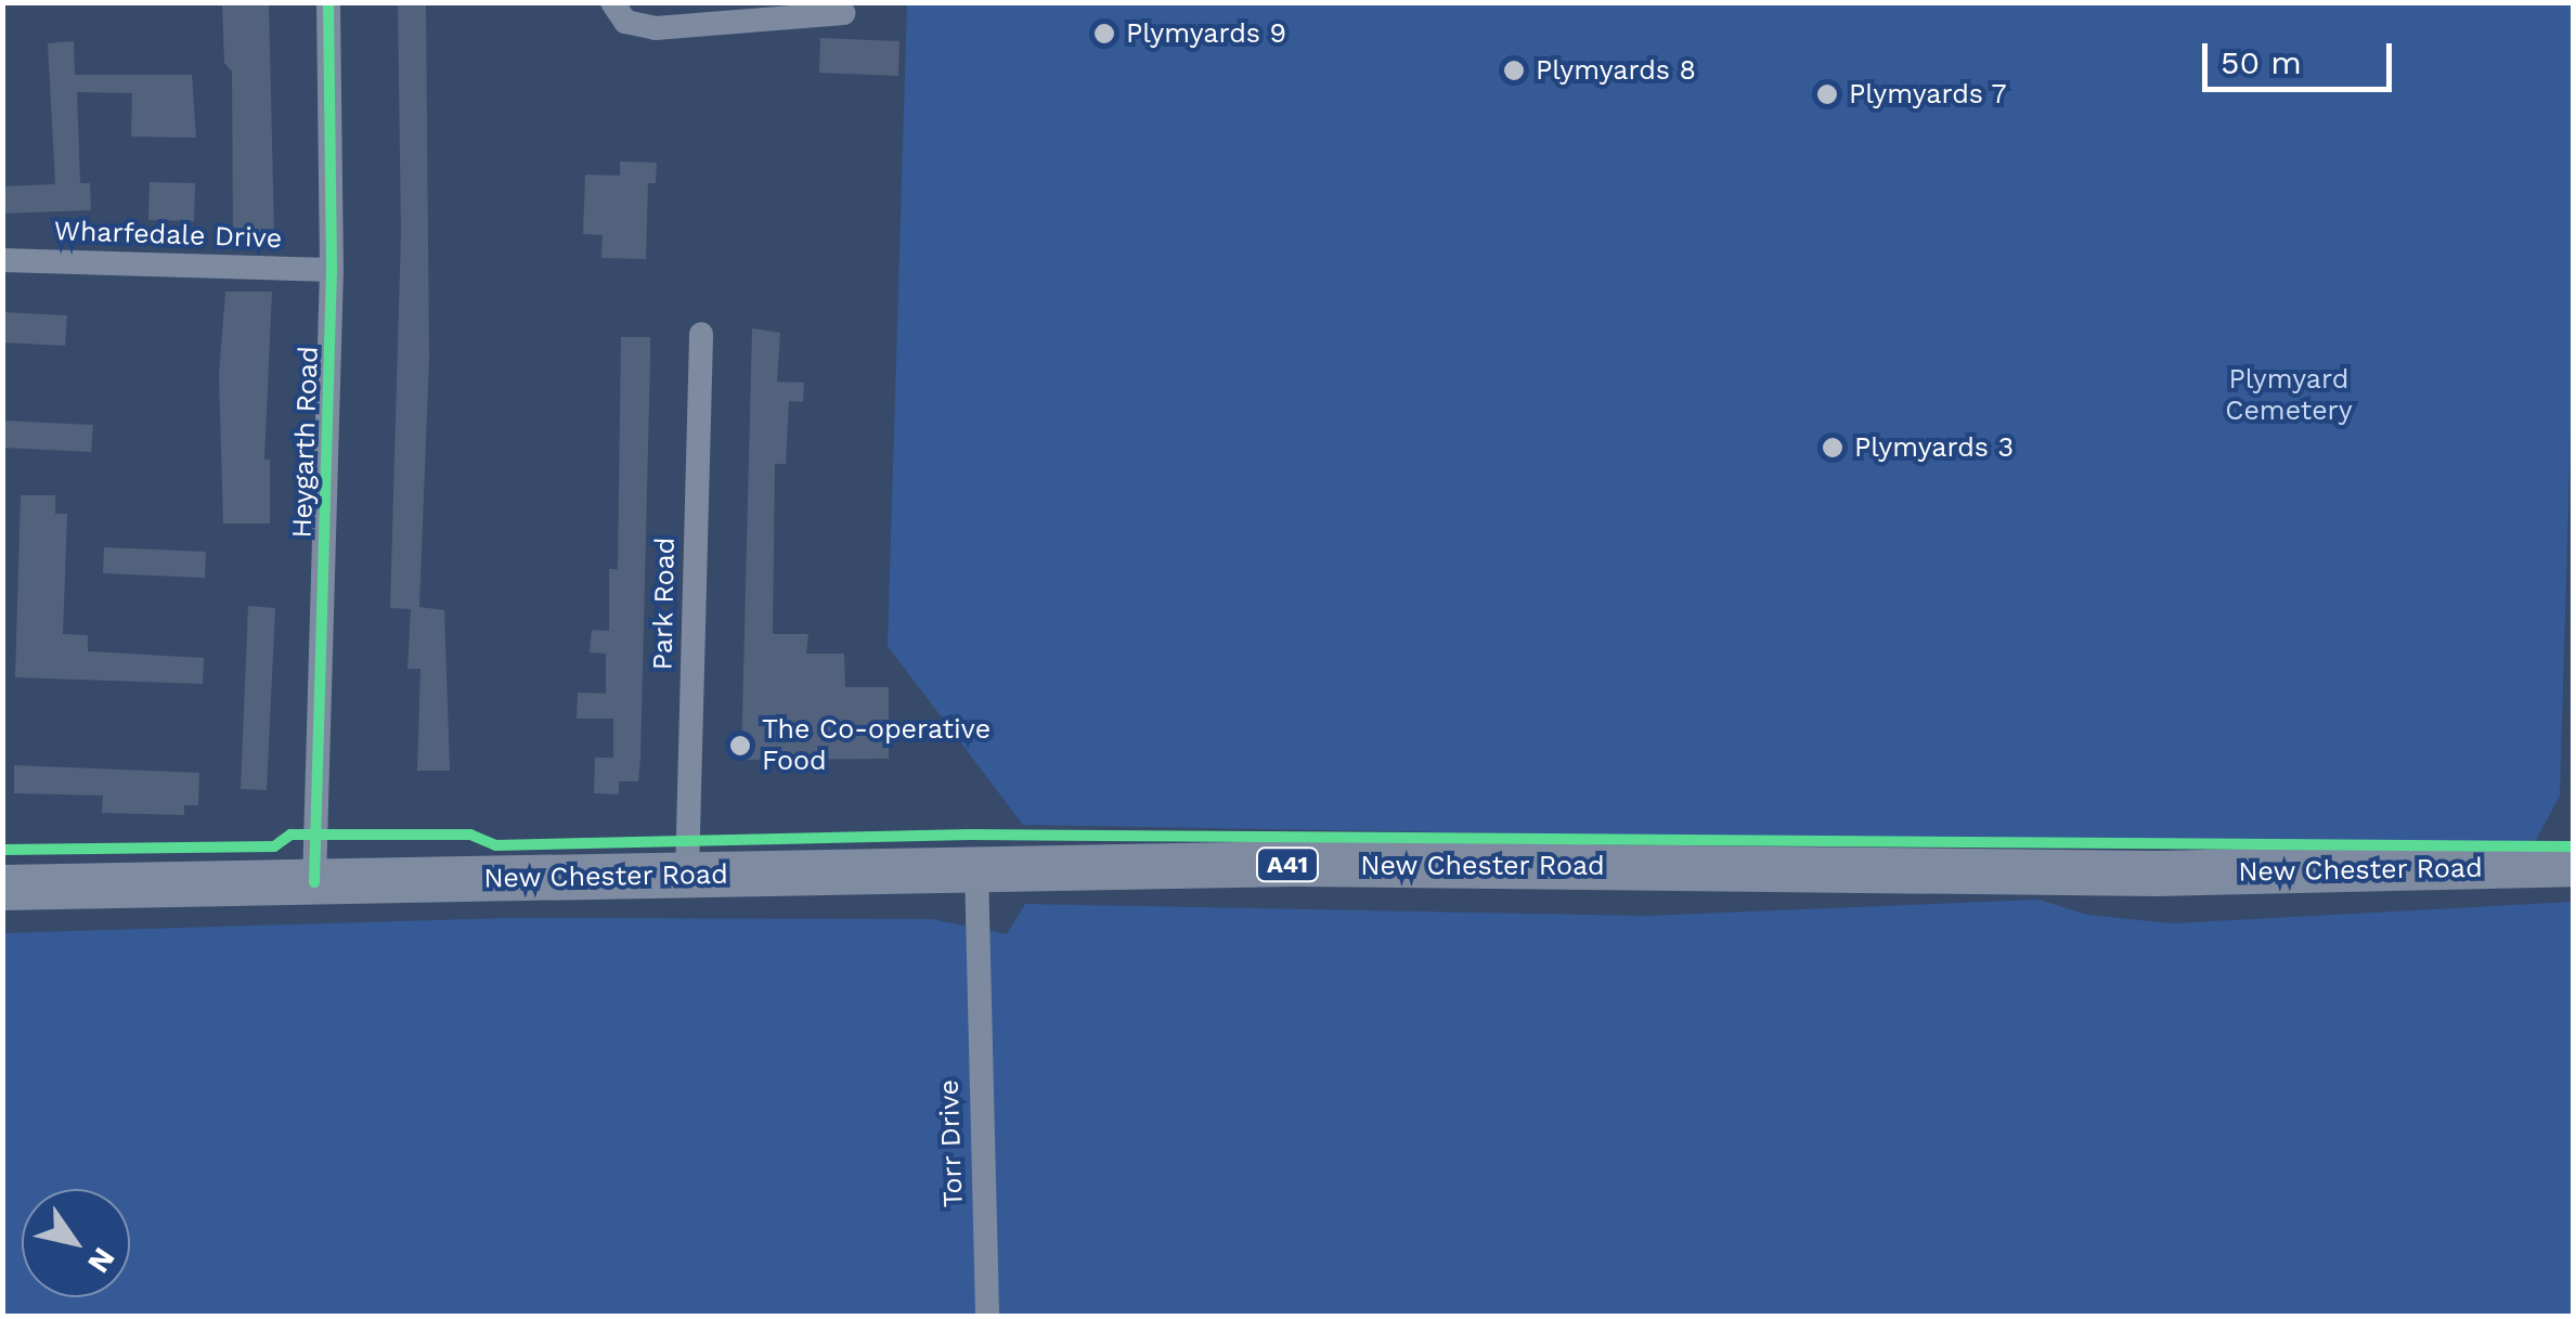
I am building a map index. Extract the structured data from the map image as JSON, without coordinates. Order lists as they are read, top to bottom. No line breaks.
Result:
{"streets":{"highway":["A41","New Chester Road"],"street":["Wharfedale Drive","Heygarth Road","Park Road","Torr Drive"]},"crossings":[["Wharfedale Drive","Heygarth Road"],["Heygarth Road","New Chester Road"],["Park Road","New Chester Road"],["New Chester Road","Torr Drive"]],"parks":["Plymyard Cemetery"],"places":["Plymyards 9","Plymyards 8","Plymyards 7","Plymyards 3","The Co-operative Food"],"scale_bar":"50 m","north":"bottom right"}
